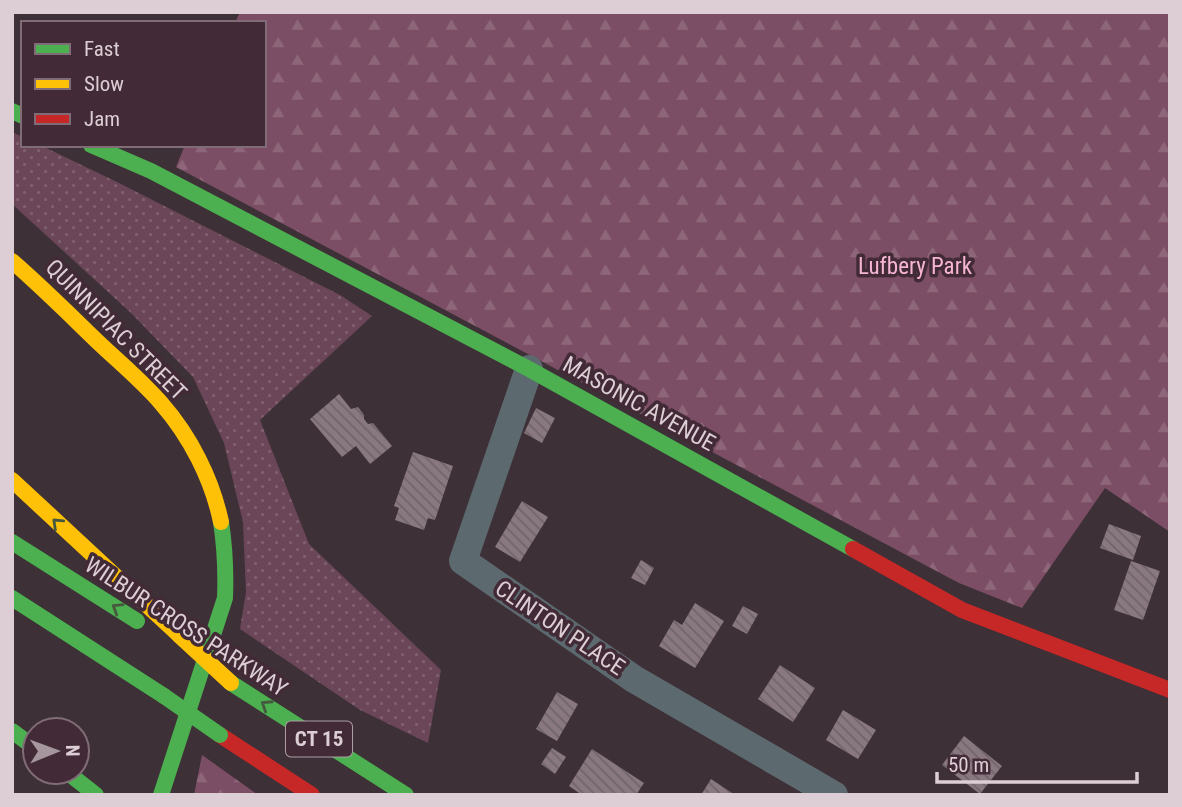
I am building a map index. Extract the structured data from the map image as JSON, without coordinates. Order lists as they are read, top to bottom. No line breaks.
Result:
{"streets":{"main road":["QUINNIPIAC STREET","MASONIC AVENUE","WILBUR CROSS PARKWAY","CT 15"],"street":["CLINTON PLACE"]},"crossings":[["MASONIC AVENUE","CLINTON PLACE"]],"parks":["Lufbery Park"],"legend":["Fast","Slow","Jam"],"scale_bar":"50 m","north":"right"}
